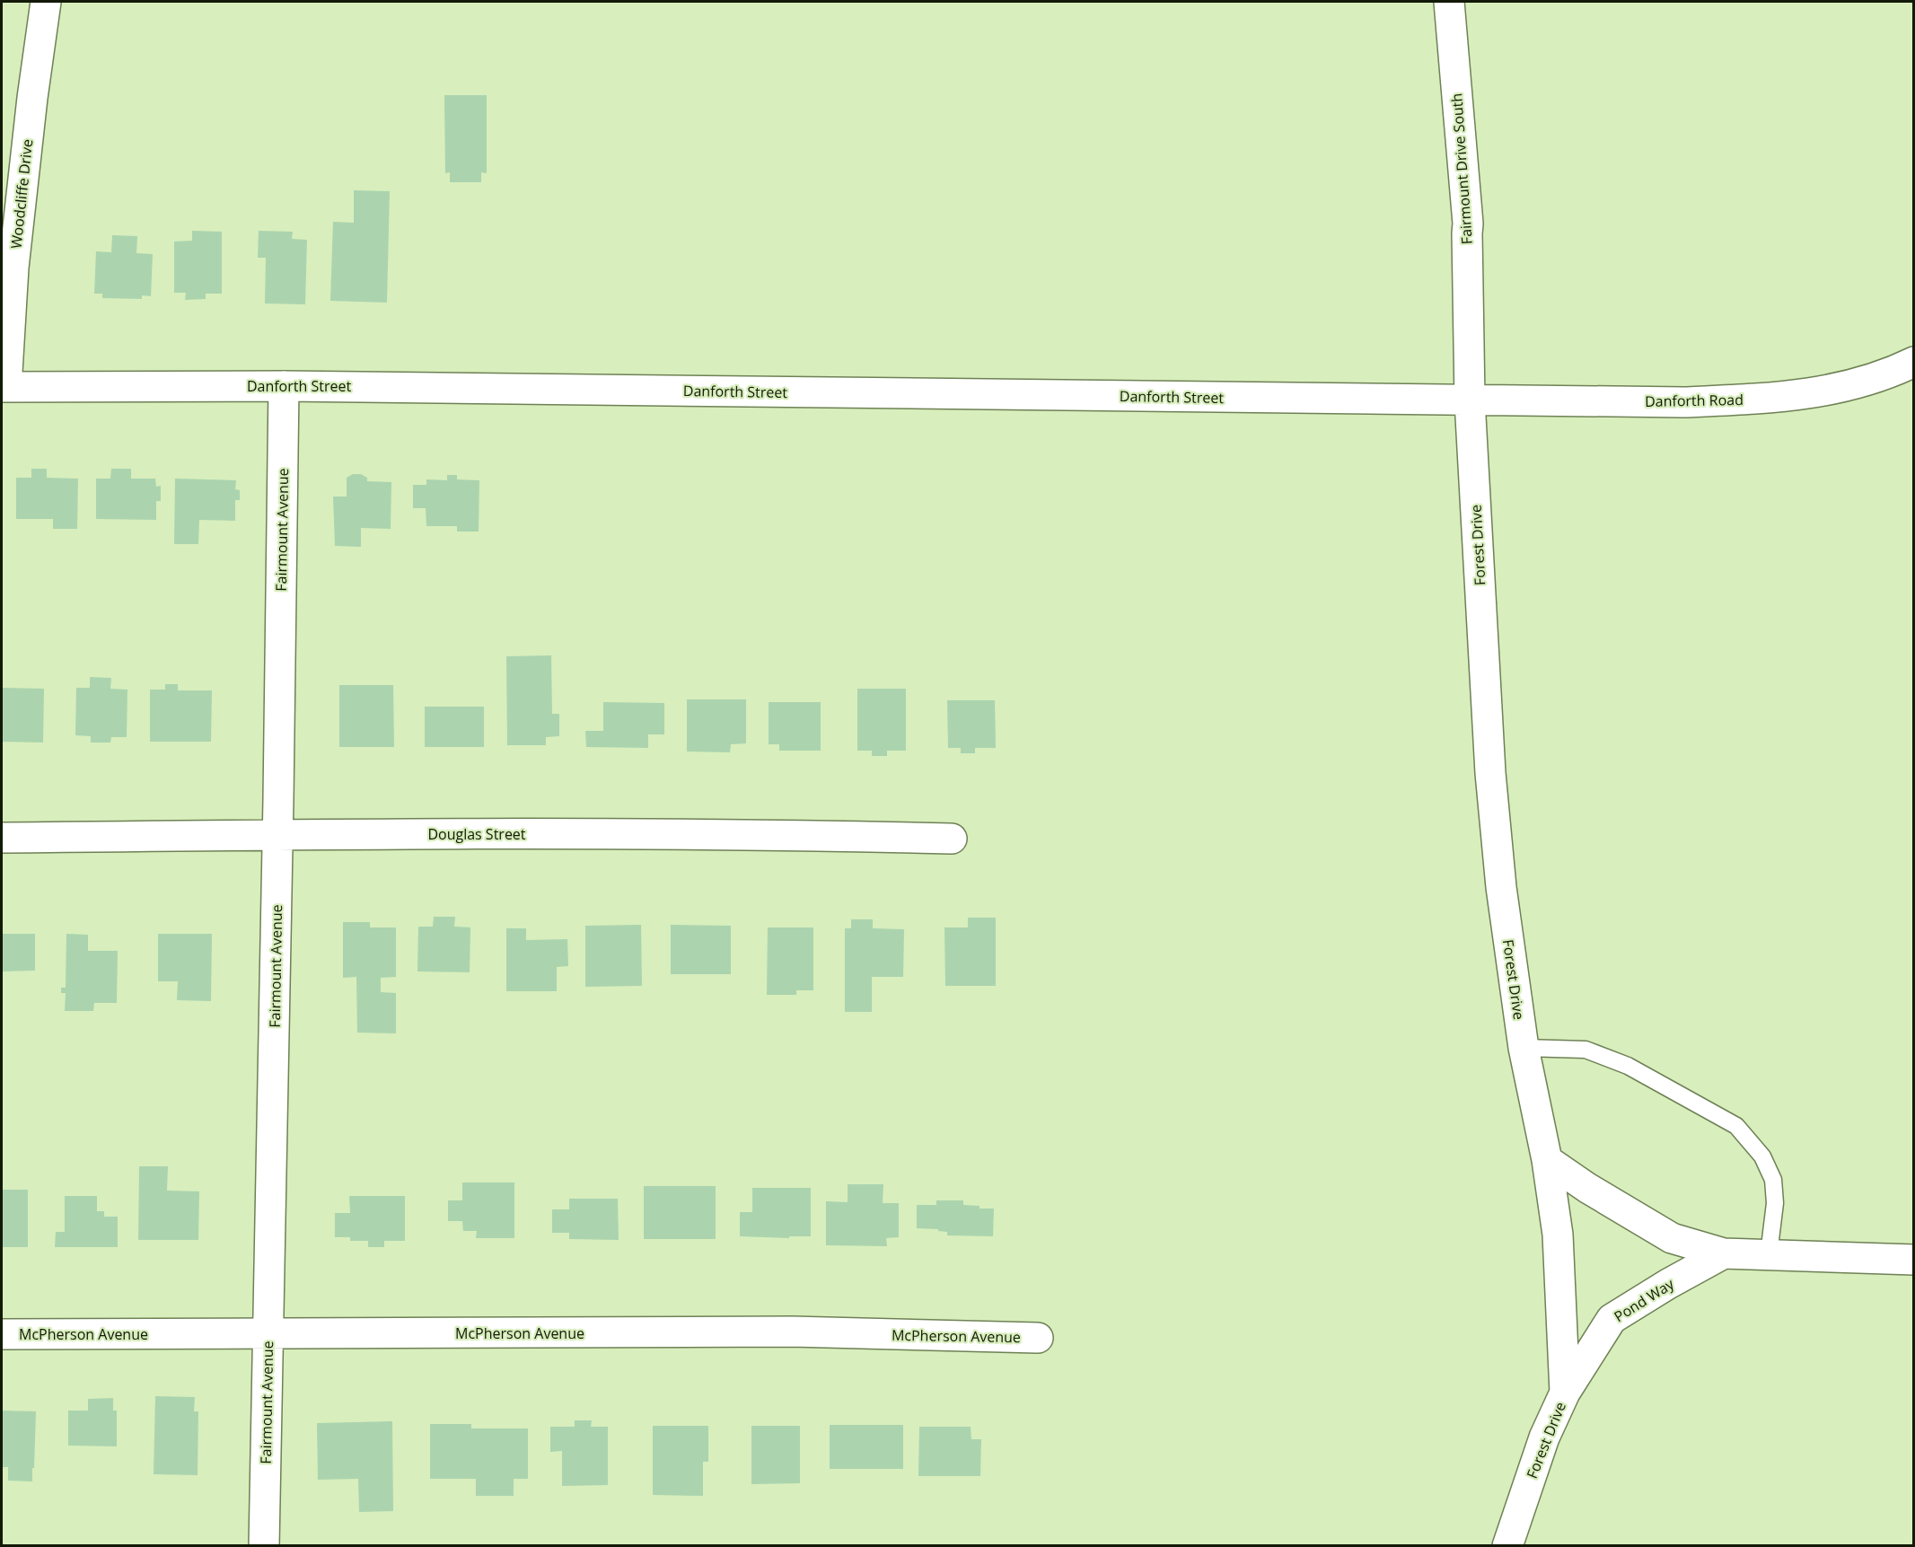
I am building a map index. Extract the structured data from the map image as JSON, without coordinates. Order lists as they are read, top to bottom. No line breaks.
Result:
{"streets":{"street":["Fairmount Drive South","Woodcliffe Drive","Danforth Street","Danforth Road","Fairmount Avenue","Forest Drive","Douglas Street","Pond Way","McPherson Avenue"]},"crossings":[["Fairmount Drive South","Danforth Street"],["Fairmount Drive South","Danforth Road"],["Fairmount Drive South","Forest Drive"],["Woodcliffe Drive","Danforth Street"],["Danforth Street","Danforth Road"],["Danforth Street","Fairmount Avenue"],["Danforth Street","Forest Drive"],["Danforth Road","Forest Drive"],["Fairmount Avenue","Douglas Street"],["Fairmount Avenue","McPherson Avenue"],["Forest Drive","Pond Way"]]}
